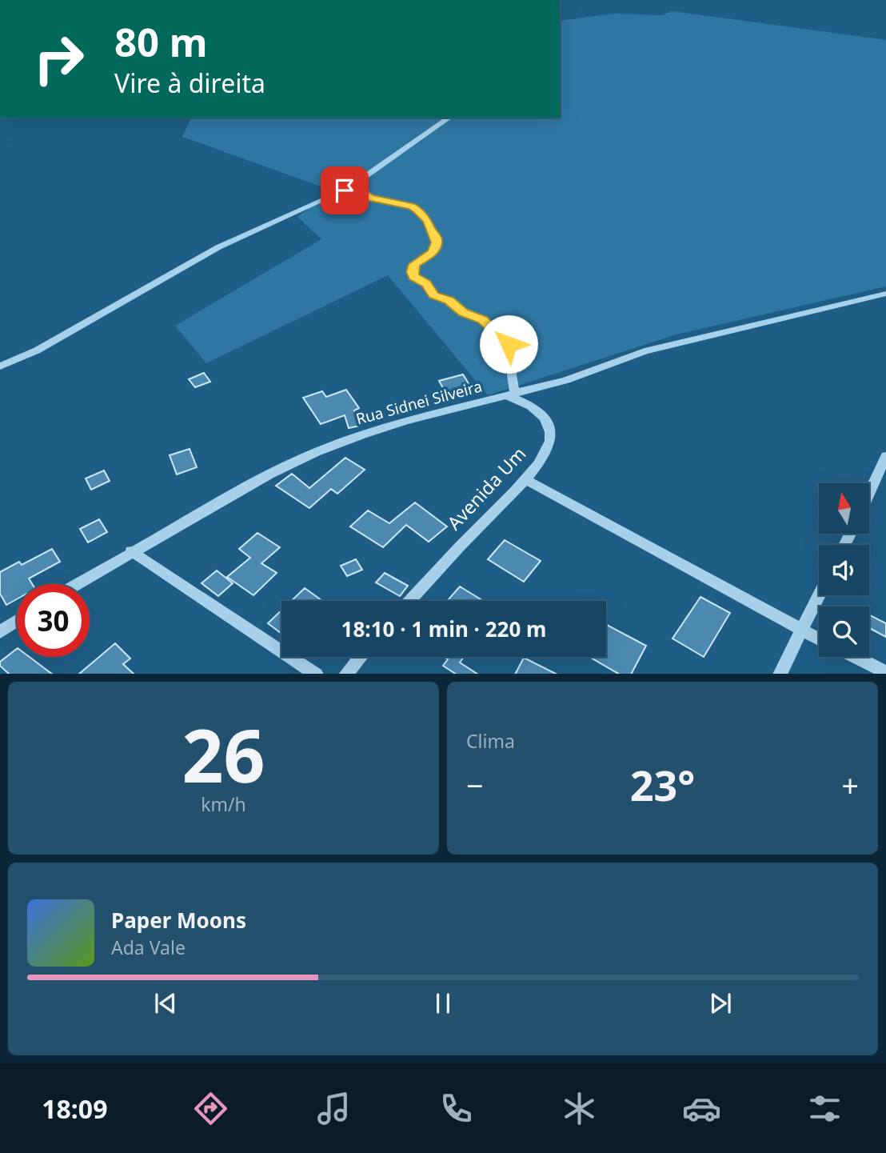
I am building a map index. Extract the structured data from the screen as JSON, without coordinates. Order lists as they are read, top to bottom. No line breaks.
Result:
{"streets":{"street":["Rua Sidnei Silveira","Avenida Um"]},"crossings":[["Rua Sidnei Silveira","Avenida Um"]],"north":"top","page":{"turn":["80 m","Vire à direita"],"limit":"30","trip":"18:10 · 1 min · 220 m","tile":[["26","km/h"],"Clima"],"heat":["−","23°","+"],"song":["Paper Moons","Ada Vale"],"tabs":"18:09"}}
